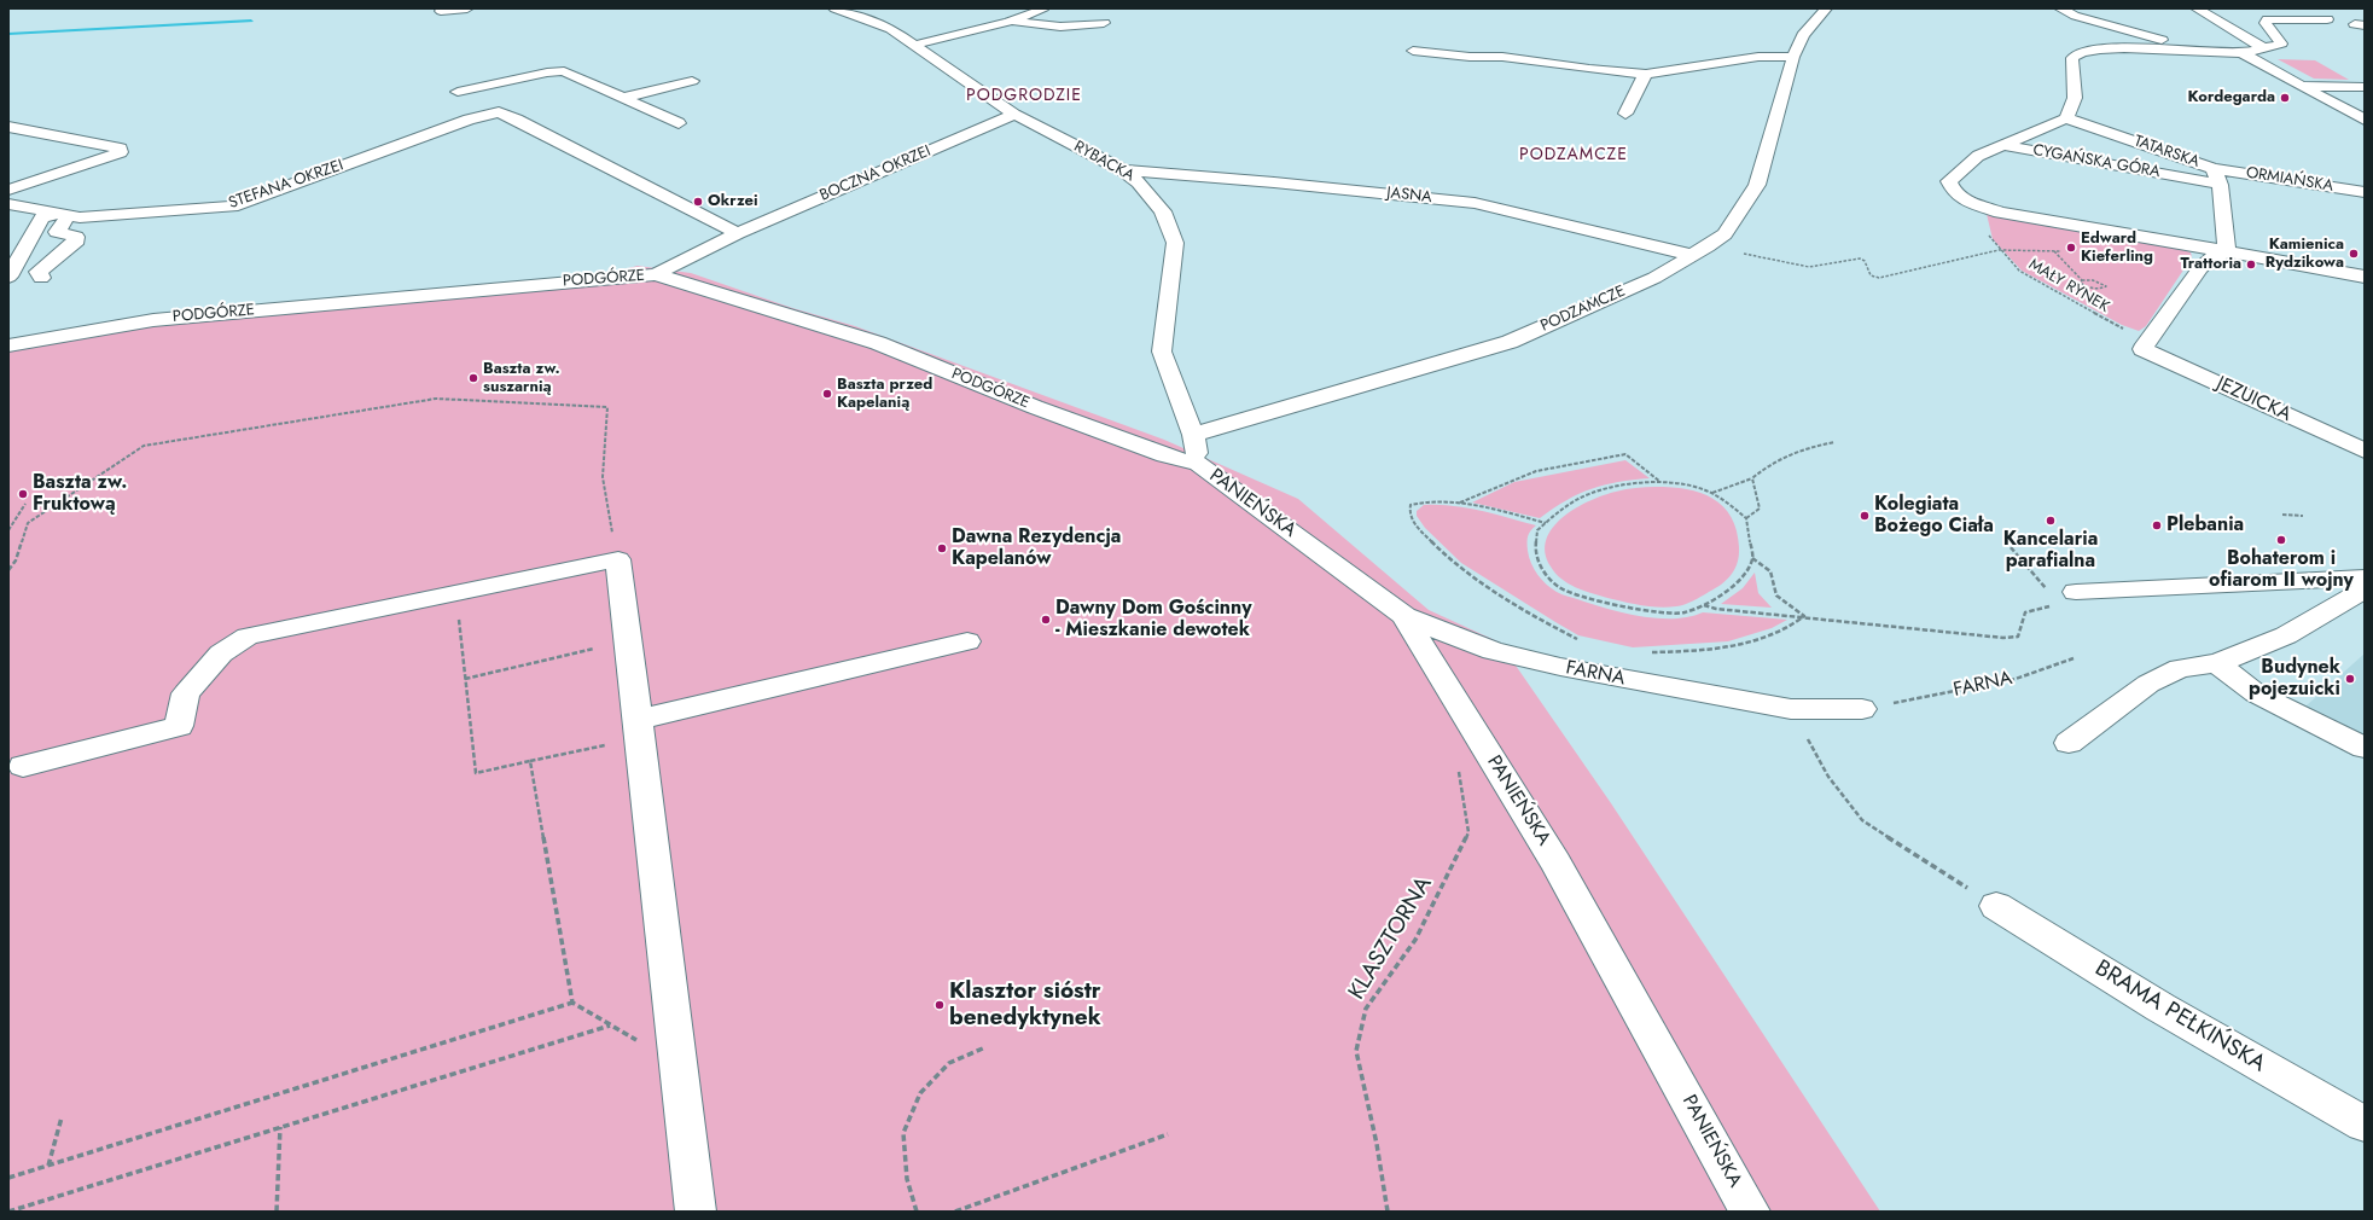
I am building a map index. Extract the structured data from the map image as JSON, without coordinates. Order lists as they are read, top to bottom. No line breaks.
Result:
{"streets":{"street":["TATARSKA","RYBACKA","CYGAŃSKA GÓRA","BOCZNA OKRZEI","ORMIAŃSKA","STEFANA OKRZEI","JASNA","PODGÓRZE","PODZAMCZE","JEZUICKA","PANIEŃSKA","FARNA","BRAMA PEŁKIŃSKA"],"path":["MAŁY RYNEK","KLASZTORNA"]},"crossings":[["TATARSKA","CYGAŃSKA GÓRA"],["TATARSKA","ORMIAŃSKA"],["RYBACKA","BOCZNA OKRZEI"],["RYBACKA","JASNA"],["RYBACKA","PODGÓRZE"],["RYBACKA","PODZAMCZE"],["RYBACKA","PANIEŃSKA"],["CYGAŃSKA GÓRA","ORMIAŃSKA"],["CYGAŃSKA GÓRA","MAŁY RYNEK"],["JASNA","PODZAMCZE"],["PODGÓRZE","PANIEŃSKA"],["MAŁY RYNEK","JEZUICKA"],["PANIEŃSKA","FARNA"],["PANIEŃSKA","KLASZTORNA"]],"districts":["PODGRODZIE","PODZAMCZE"],"places":["Kordegarda","Okrzei","Edward Kieferling","Kamienica Rydzikowa","Trattoria","Baszta zw. suszarnią","Baszta przed Kapelanią","Baszta zw. Fruktową","Kolegiata Bożego Ciała","Kancelaria parafialna","Plebania","Bohaterom i ofiarom II wojny","Dawna Rezydencja Kapelanów","Dawny Dom Gościnny - Mieszkanie dewotek","Budynek pojezuicki","Klasztor sióstr benedyktynek"]}
